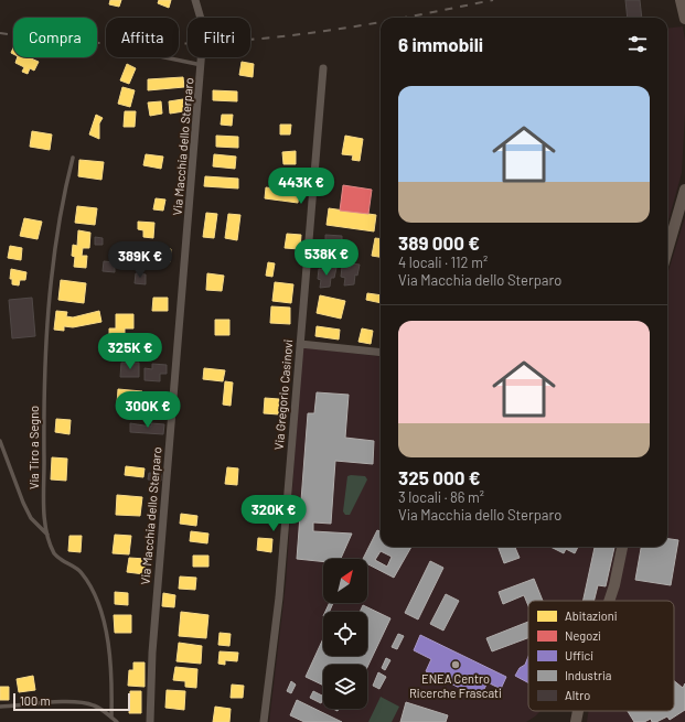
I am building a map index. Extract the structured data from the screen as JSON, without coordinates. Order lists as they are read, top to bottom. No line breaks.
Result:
{"streets":{"street":["Via Macchia dello Sterparo","Via Gregorio Casinovi"],"lane":["Via Tiro a Segno"]},"places":["ENEA Centro Ricerche Frascati"],"legend":["Abitazioni","Negozi","Uffici","Industria","Altro"],"scale_bar":"100 m","north":"top right","page":{"chip":["Compra","Affitta","Filtri"],"heading":"6 immobili","list":[{"name":"389 000 €","note":"4 locali · 112 m² · Via Macchia dello Sterparo"},{"name":"325 000 €","note":"3 locali · 86 m² · Via Macchia dello Sterparo"}],"price":["443K €","538K €","389K €","325K €","300K €","320K €"],"scale":"100 m"}}
